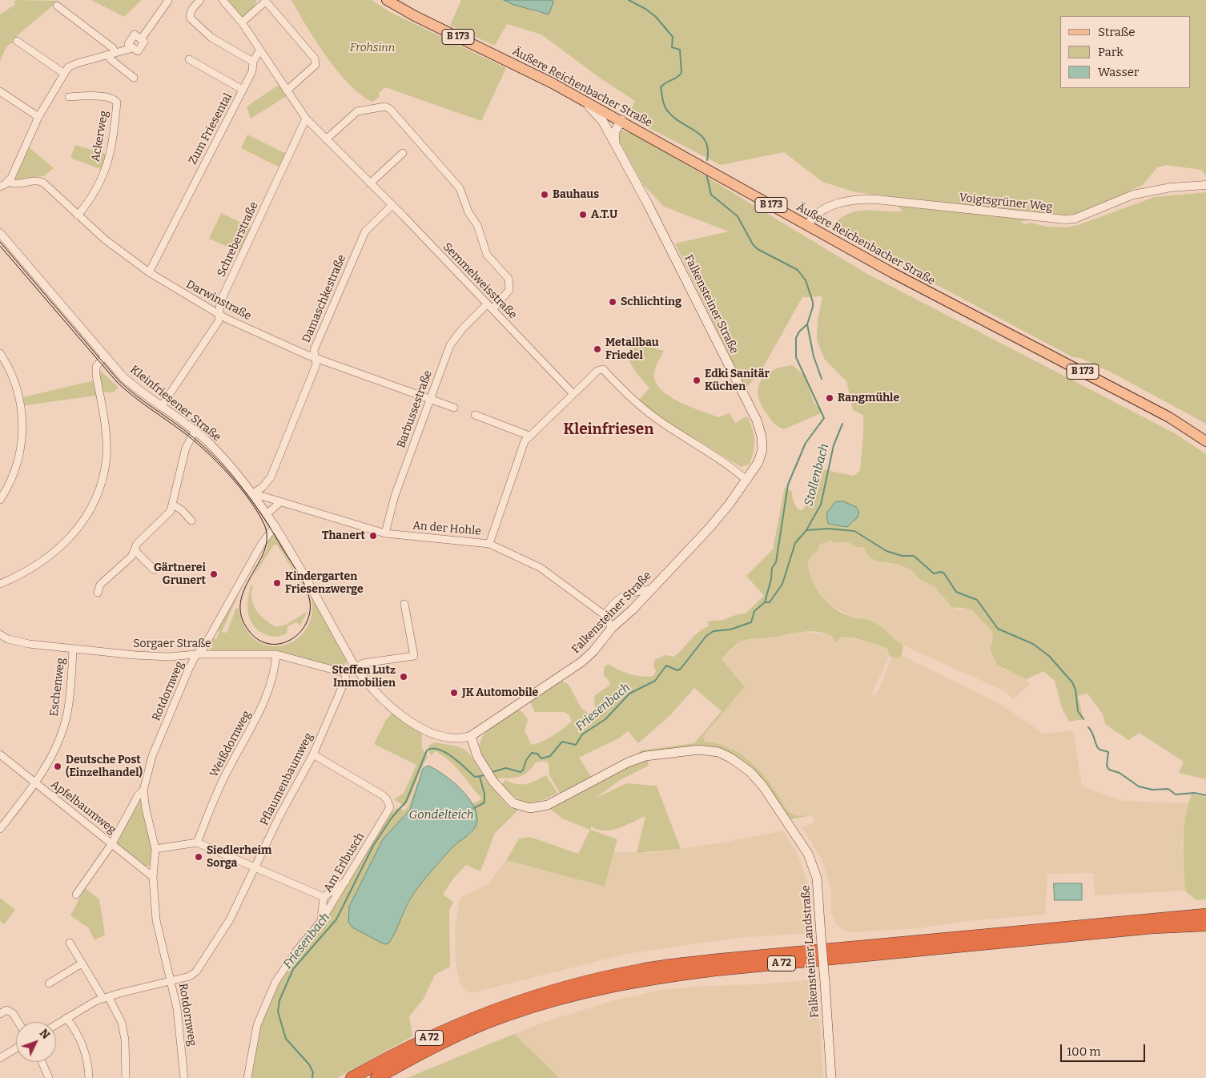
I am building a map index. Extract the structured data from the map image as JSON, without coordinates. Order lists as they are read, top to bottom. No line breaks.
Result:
{"streets":{"highway":["A 72"],"main road":["B 173","Äußere Reichenbacher Straße","Falkensteiner Straße","Falkensteiner Landstraße"],"street":["Zum Friesental","Ackerweg","Voigtsgrüner Weg","Schreberstraße","Semmelweisstraße","Damaschkestraße","Darwinstraße","Kleinfriesener Straße","Barbussestraße","An der Hohle","Sorgaer Straße","Eschenweg","Rotdornweg","Weißdornweg","Pflaumenbaumweg","Apfelbaumweg","Am Erlbusch"]},"crossings":[["Äußere Reichenbacher Straße","Voigtsgrüner Weg"],["Äußere Reichenbacher Straße","Falkensteiner Straße"],["Zum Friesental","Semmelweisstraße"],["Zum Friesental","Darwinstraße"],["Ackerweg","Darwinstraße"],["Schreberstraße","Semmelweisstraße"],["Schreberstraße","Darwinstraße"],["Schreberstraße","Kleinfriesener Straße"],["Semmelweisstraße","Damaschkestraße"],["Semmelweisstraße","Barbussestraße"],["Damaschkestraße","Darwinstraße"],["Damaschkestraße","Kleinfriesener Straße"],["Damaschkestraße","An der Hohle"],["Darwinstraße","Barbussestraße"],["Falkensteiner Straße","Kleinfriesener Straße"],["Falkensteiner Straße","An der Hohle"],["Falkensteiner Straße","Falkensteiner Landstraße"],["Kleinfriesener Straße","An der Hohle"],["Kleinfriesener Straße","Rotdornweg"],["Kleinfriesener Straße","Falkensteiner Landstraße"],["Barbussestraße","An der Hohle"],["Sorgaer Straße","Eschenweg"],["Sorgaer Straße","Rotdornweg"],["Sorgaer Straße","Weißdornweg"],["Sorgaer Straße","Pflaumenbaumweg"],["Eschenweg","Apfelbaumweg"],["Rotdornweg","Pflaumenbaumweg"],["Rotdornweg","Apfelbaumweg"],["Pflaumenbaumweg","Am Erlbusch"]],"districts":["Kleinfriesen"],"water":["Stollenbach","Friesenbach","Gondelteich"],"parks":["Frohsinn"],"places":["Bauhaus","A.T.U","Schlichting","Metallbau Friedel","Edki Sanitär Küchen","Rangmühle","Thanert","Gärtnerei Grunert","Kindergarten Friesenzwerge","Steffen Lutz Immobilien","JK Automobile","Deutsche Post (Einzelhandel)","Siedlerheim Sorga"],"legend":["Straße","Park","Wasser"],"scale_bar":"100 m","north":"top right"}
